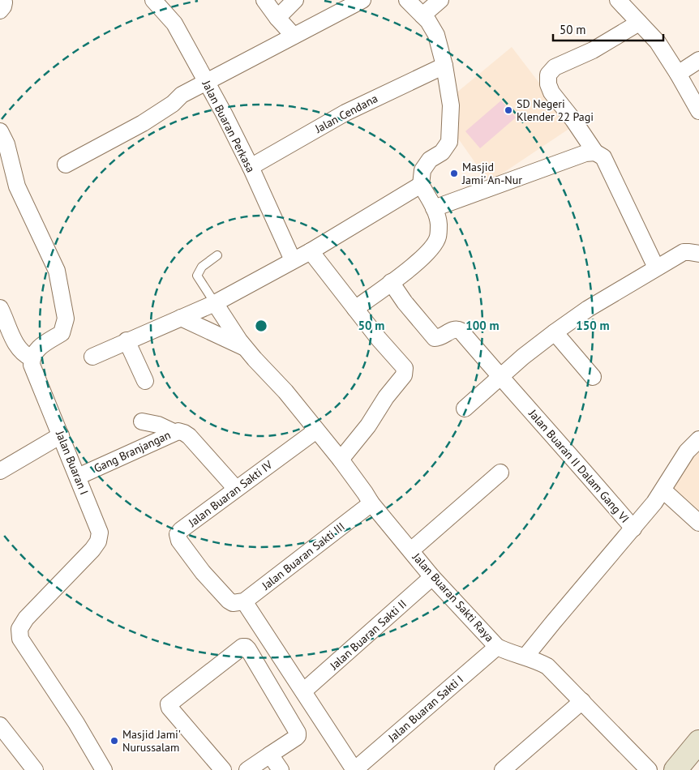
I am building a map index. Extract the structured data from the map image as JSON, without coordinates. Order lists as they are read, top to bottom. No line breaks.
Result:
{"streets":{"street":["Jalan Cendana","Jalan Buaran Perkasa","Gang Branjangan","Jalan Buaran I","Jalan Buaran II Dalam Gang VI","Jalan Buaran Sakti IV","Jalan Buaran Sakti III","Jalan Buaran Sakti Raya","Jalan Buaran Sakti II","Jalan Buaran Sakti I"]},"crossings":[["Jalan Cendana","Jalan Buaran Perkasa"],["Gang Branjangan","Jalan Buaran I"],["Gang Branjangan","Jalan Buaran Sakti IV"],["Jalan Buaran Sakti IV","Jalan Buaran Sakti III"],["Jalan Buaran Sakti IV","Jalan Buaran Sakti Raya"],["Jalan Buaran Sakti III","Jalan Buaran Sakti Raya"],["Jalan Buaran Sakti Raya","Jalan Buaran Sakti II"],["Jalan Buaran Sakti Raya","Jalan Buaran Sakti I"]],"places":["SD Negeri Klender 22 Pagi","Masjid Jami' An-Nur","Masjid Jami' Nurussalam"],"scale_bar":"50 m","rings":["50 m","100 m","150 m"]}
